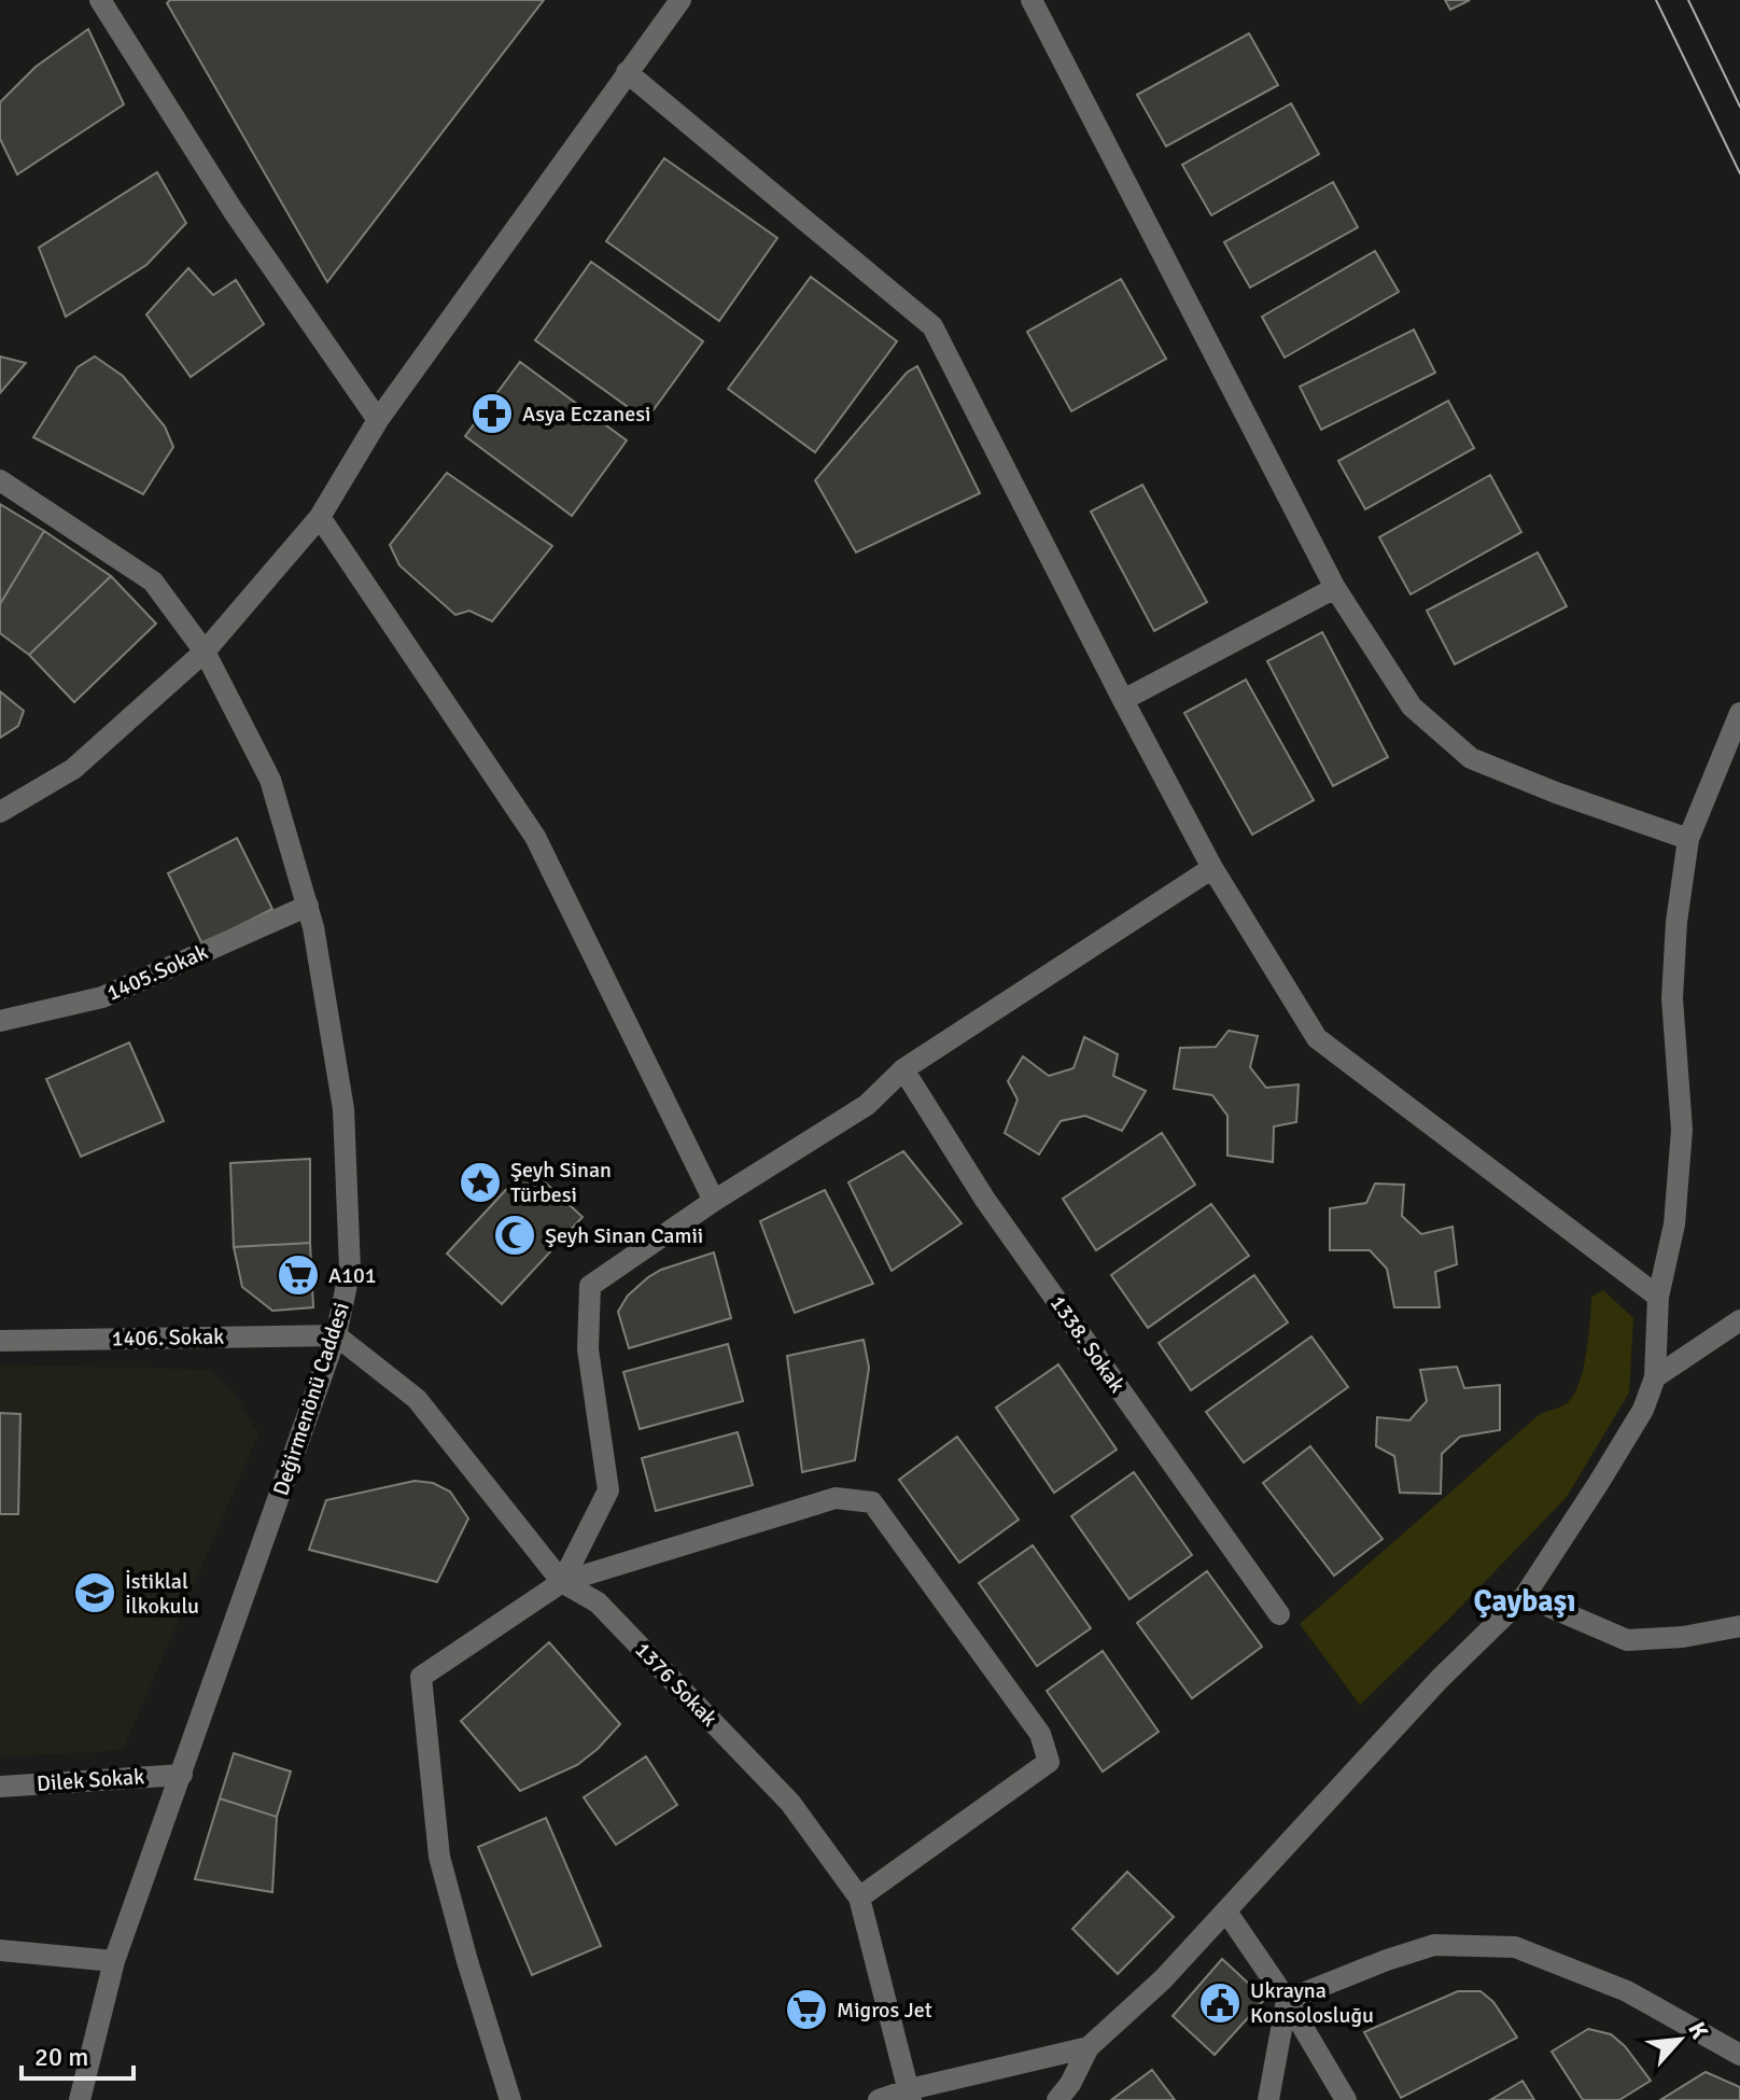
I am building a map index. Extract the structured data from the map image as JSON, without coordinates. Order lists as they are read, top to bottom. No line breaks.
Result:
{"streets":{"street":["1405.Sokak","1406. Sokak","1338. Sokak","Değirmenönü Caddesi","1376 Sokak","Dilek Sokak"]},"crossings":[["1405.Sokak","Değirmenönü Caddesi"],["1406. Sokak","Değirmenönü Caddesi"],["1406. Sokak","1376 Sokak"],["Değirmenönü Caddesi","1376 Sokak"],["Değirmenönü Caddesi","Dilek Sokak"]],"districts":["Çaybaşı"],"places":{"pharmacy":["Asya Eczanesi"],"place":["Şeyh Sinan Türbesi"],"mosque":["Şeyh Sinan Camii"],"supermarket":["A101","Migros Jet"],"school or university":["İstiklal İlkokulu"],"public building":["Ukrayna Konsolosluğu"]},"scale_bar":"20 m","north":"top right"}
